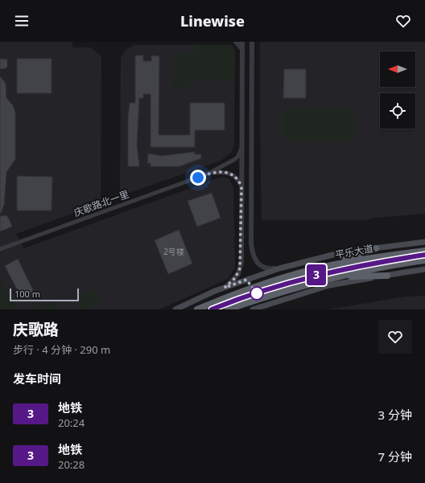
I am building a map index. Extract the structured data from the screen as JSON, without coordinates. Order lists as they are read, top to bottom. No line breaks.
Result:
{"streets":{"highway":["平乐大道"],"street":["庆歌路北一里"]},"lines":["metro line 3"],"house_numbers":["2号楼"],"scale_bar":"100 m","north":"left","page":{"header":"Linewise","on_map":"3","scale":"100 m","heading":[["庆歌路","步行 · 4 分钟 · 290 m"],"发车时间"],"list":[{"mark":"3","name":"地铁","note":"20:24","value":"3 分钟"},{"mark":"3","name":"地铁","note":"20:28","value":"7 分钟"}]}}
